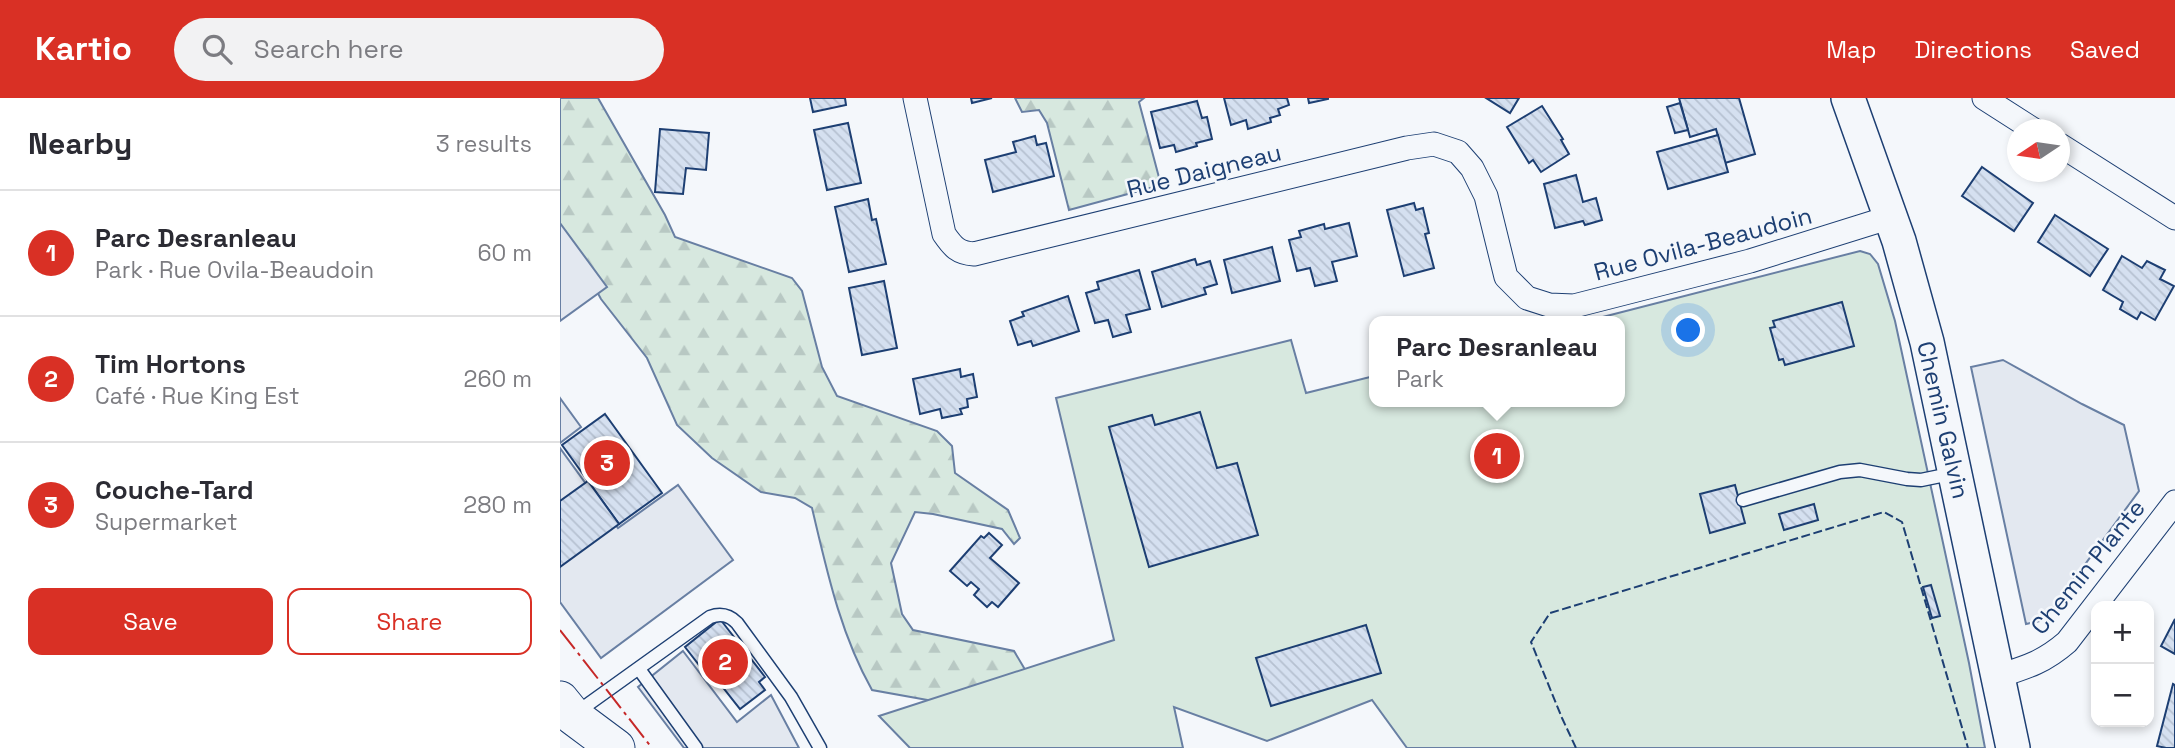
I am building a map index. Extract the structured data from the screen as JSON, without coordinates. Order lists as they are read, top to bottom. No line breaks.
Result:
{"streets":{"street":["Rue Daigneau","Rue Ovila-Beaudoin","Chemin Galvin","Chemin Plante"]},"crossings":[["Rue Daigneau","Rue Ovila-Beaudoin"],["Rue Ovila-Beaudoin","Chemin Galvin"],["Chemin Galvin","Chemin Plante"]],"north":"left","page":{"header":"Kartio","search":"Search here","nav":["Map","Directions","Saved"],"heading":["Nearby","3 results"],"list":[{"mark":"1","name":"Parc Desranleau","note":"Park · Rue Ovila-Beaudoin","value":"60 m"},{"mark":"2","name":"Tim Hortons","note":"Café · Rue King Est","value":"260 m"},{"mark":"3","name":"Couche-Tard","note":"Supermarket","value":"280 m"}],"popup":["Parc Desranleau","Park"],"pins":["1","3","2"],"buttons":["Save","Share"],"map_buttons":["+","−"]}}
